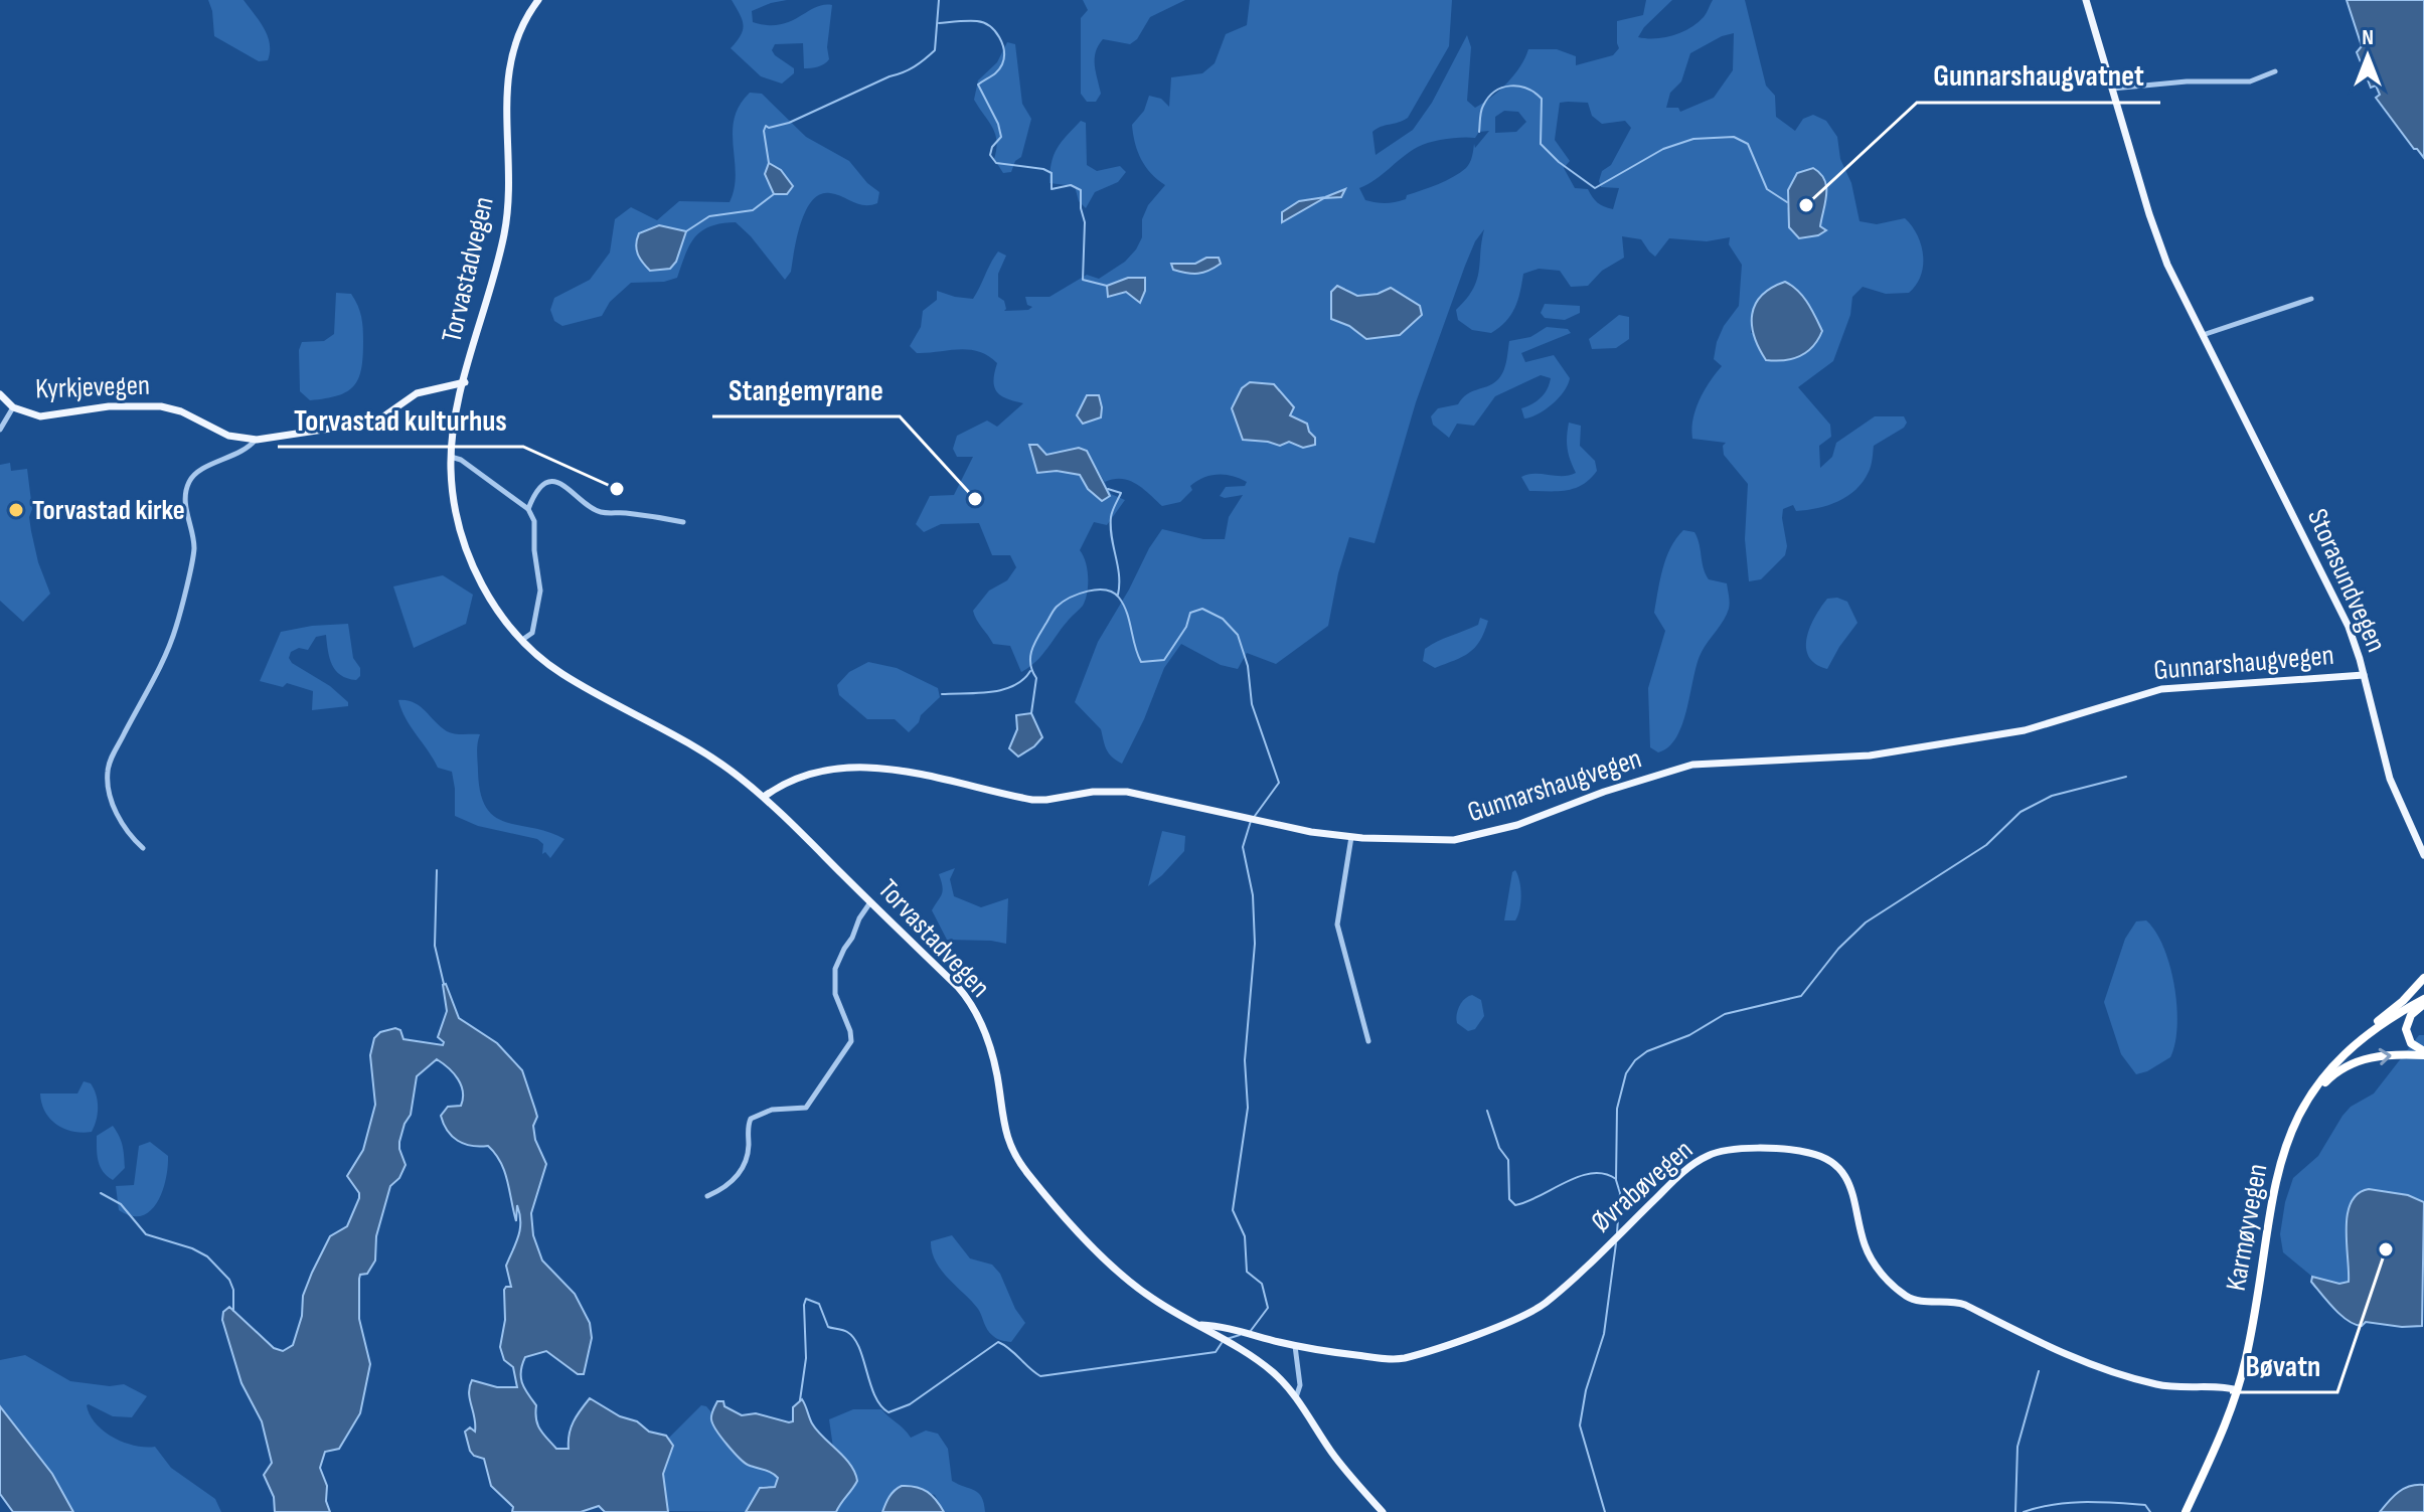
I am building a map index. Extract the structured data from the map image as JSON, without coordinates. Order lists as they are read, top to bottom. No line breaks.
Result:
{"streets":{"highway":["Karmøyvegen"],"main road":["Torvastadvegen","Kyrkjevegen","Storasundvegen","Gunnarshaugvegen","Øvrabøvegen"]},"crossings":[["Torvastadvegen","Kyrkjevegen"],["Torvastadvegen","Gunnarshaugvegen"],["Torvastadvegen","Øvrabøvegen"],["Storasundvegen","Gunnarshaugvegen"],["Øvrabøvegen","Karmøyvegen"]],"places":["Gunnarshaugvatnet","Torvastad kulturhus","Stangemyrane","Torvastad kirke","Bøvatn"],"north":"top"}
